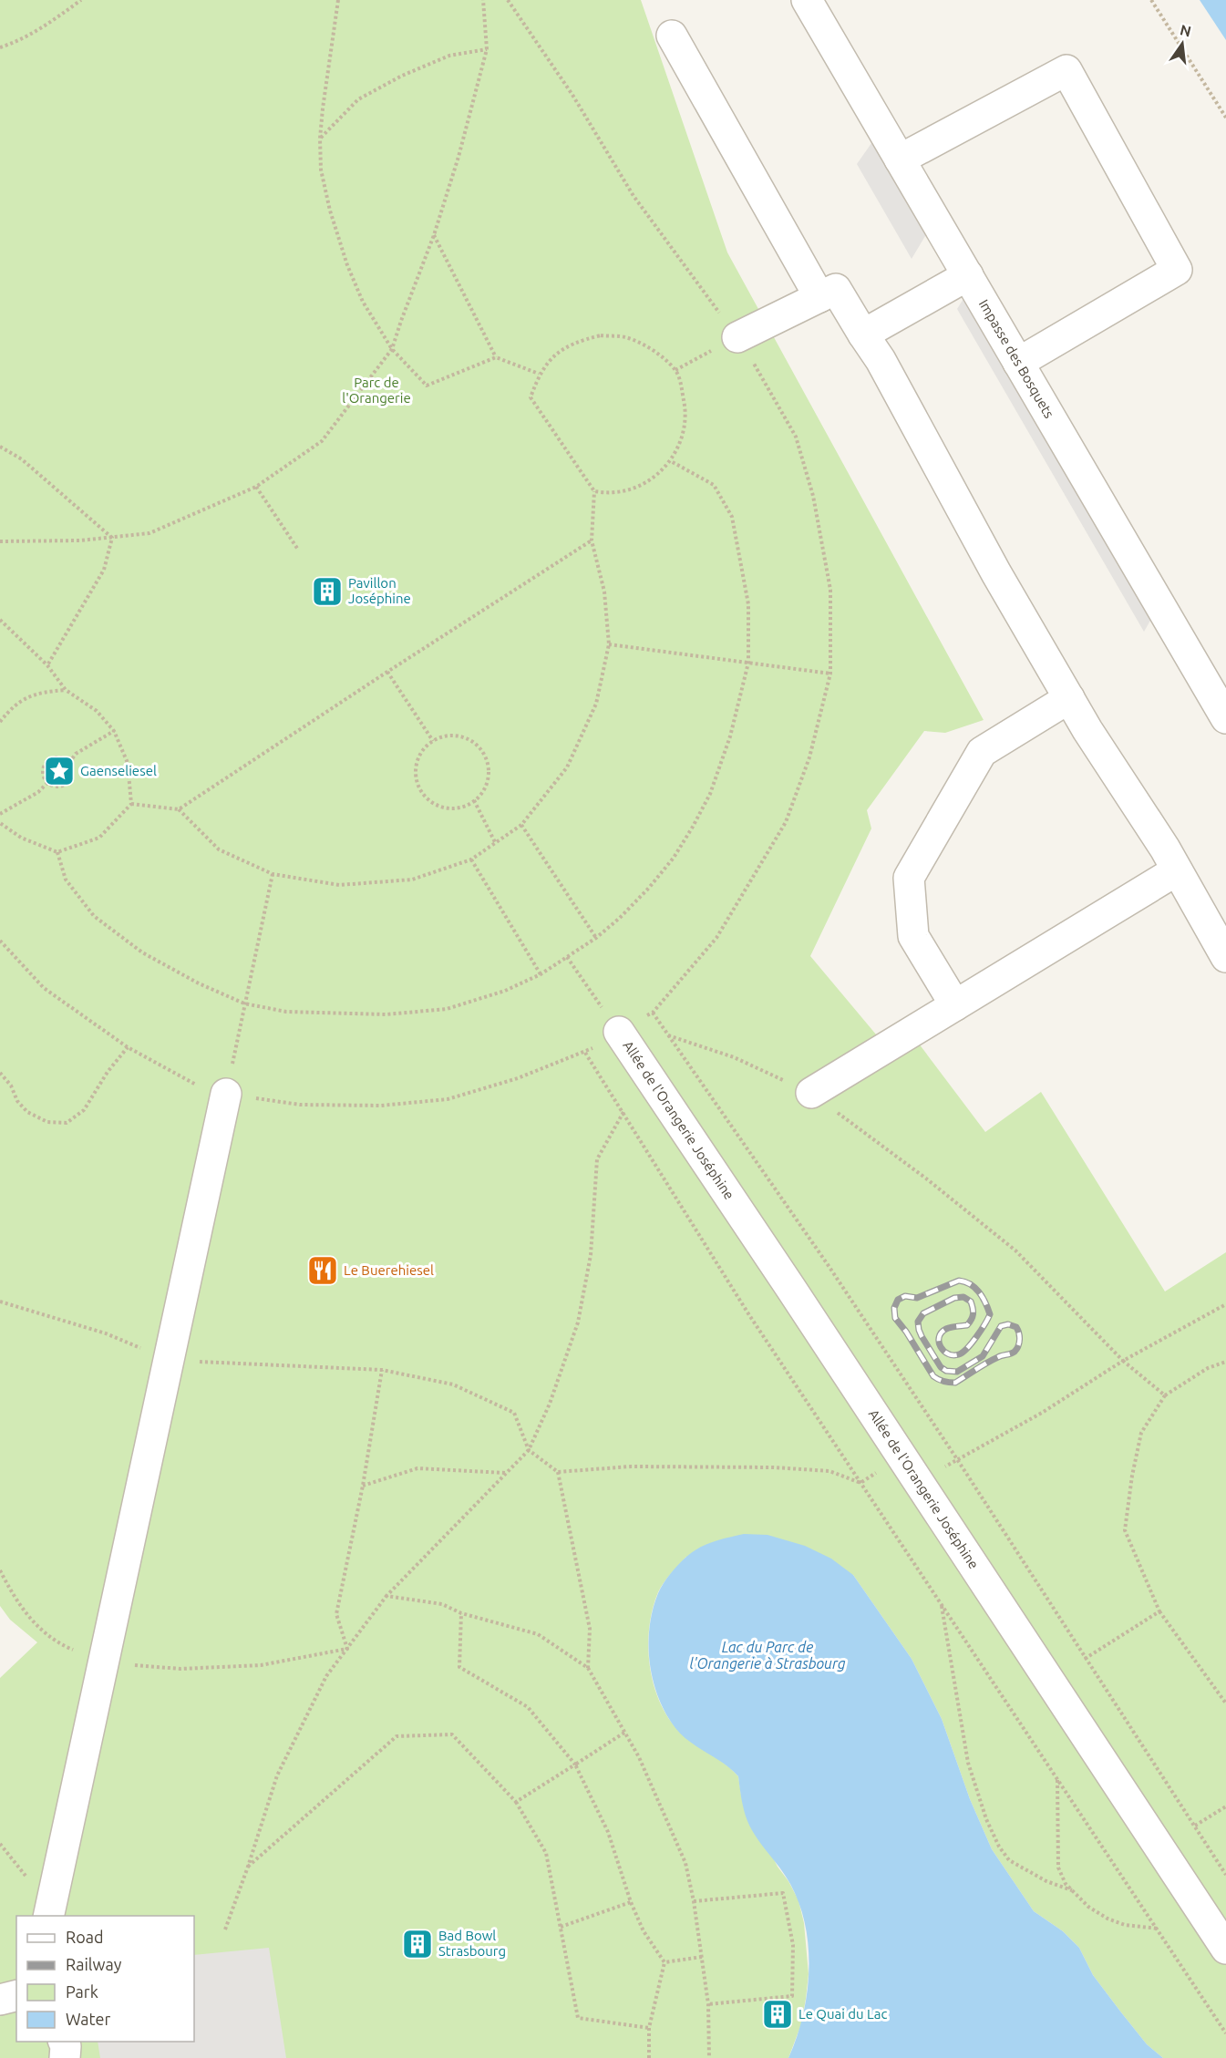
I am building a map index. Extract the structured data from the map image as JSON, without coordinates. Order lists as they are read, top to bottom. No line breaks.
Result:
{"streets":{"street":["Impasse des Bosquets","Allée de l'Orangerie Joséphine"]},"water":["Lac du Parc de l'Orangerie à Strasbourg"],"parks":["Parc de l'Orangerie"],"places":{"building":["Pavillon Joséphine","Bad Bowl Strasbourg","Le Quai du Lac"],"place":["Gaenseliesel"],"restaurant":["Le Buerehiesel"]},"legend":["Road","Railway","Park","Water"],"north":"top"}
